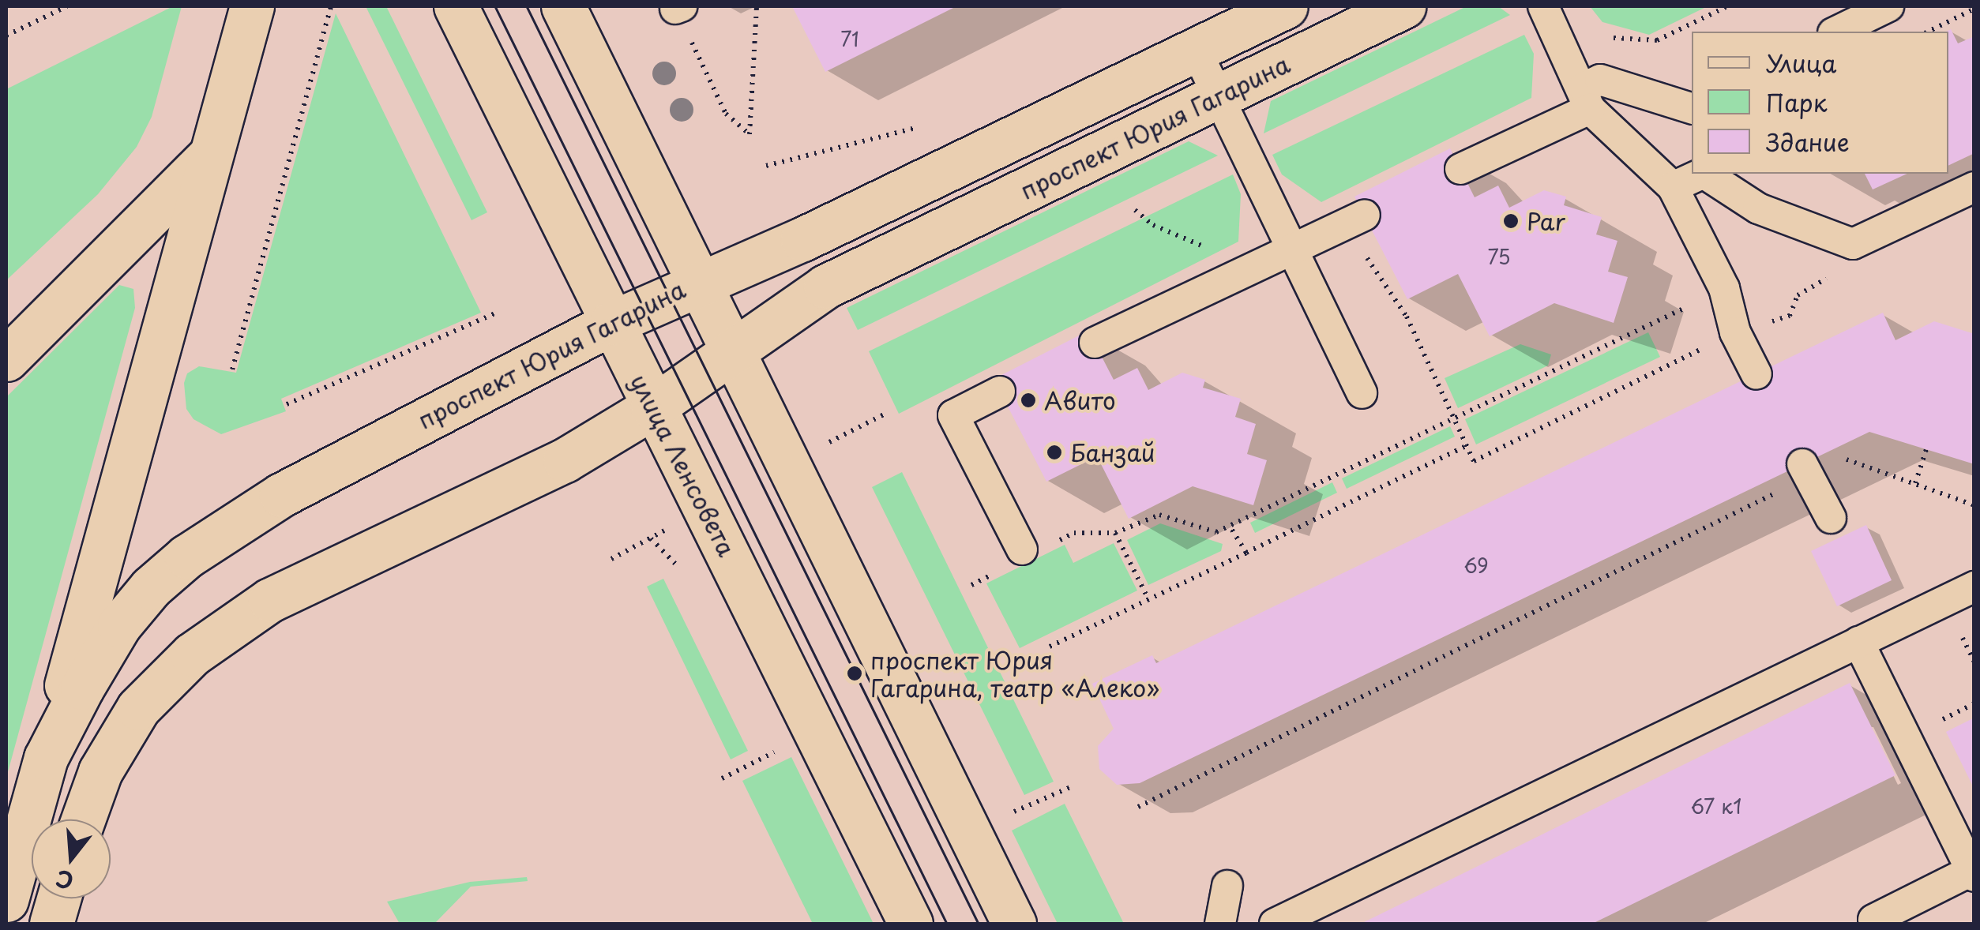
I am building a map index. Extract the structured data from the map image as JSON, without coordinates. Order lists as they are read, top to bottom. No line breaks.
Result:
{"streets":{"main road":["проспект Юрия Гагарина","улица Ленсовета"]},"crossings":[["проспект Юрия Гагарина","улица Ленсовета"]],"places":["Par","Авито","Банзай","проспект Юрия Гагарина, театр «Алеко»"],"house_numbers":["71","75","69","67 к1"],"legend":["Улица","Парк","Здание"],"north":"bottom"}
